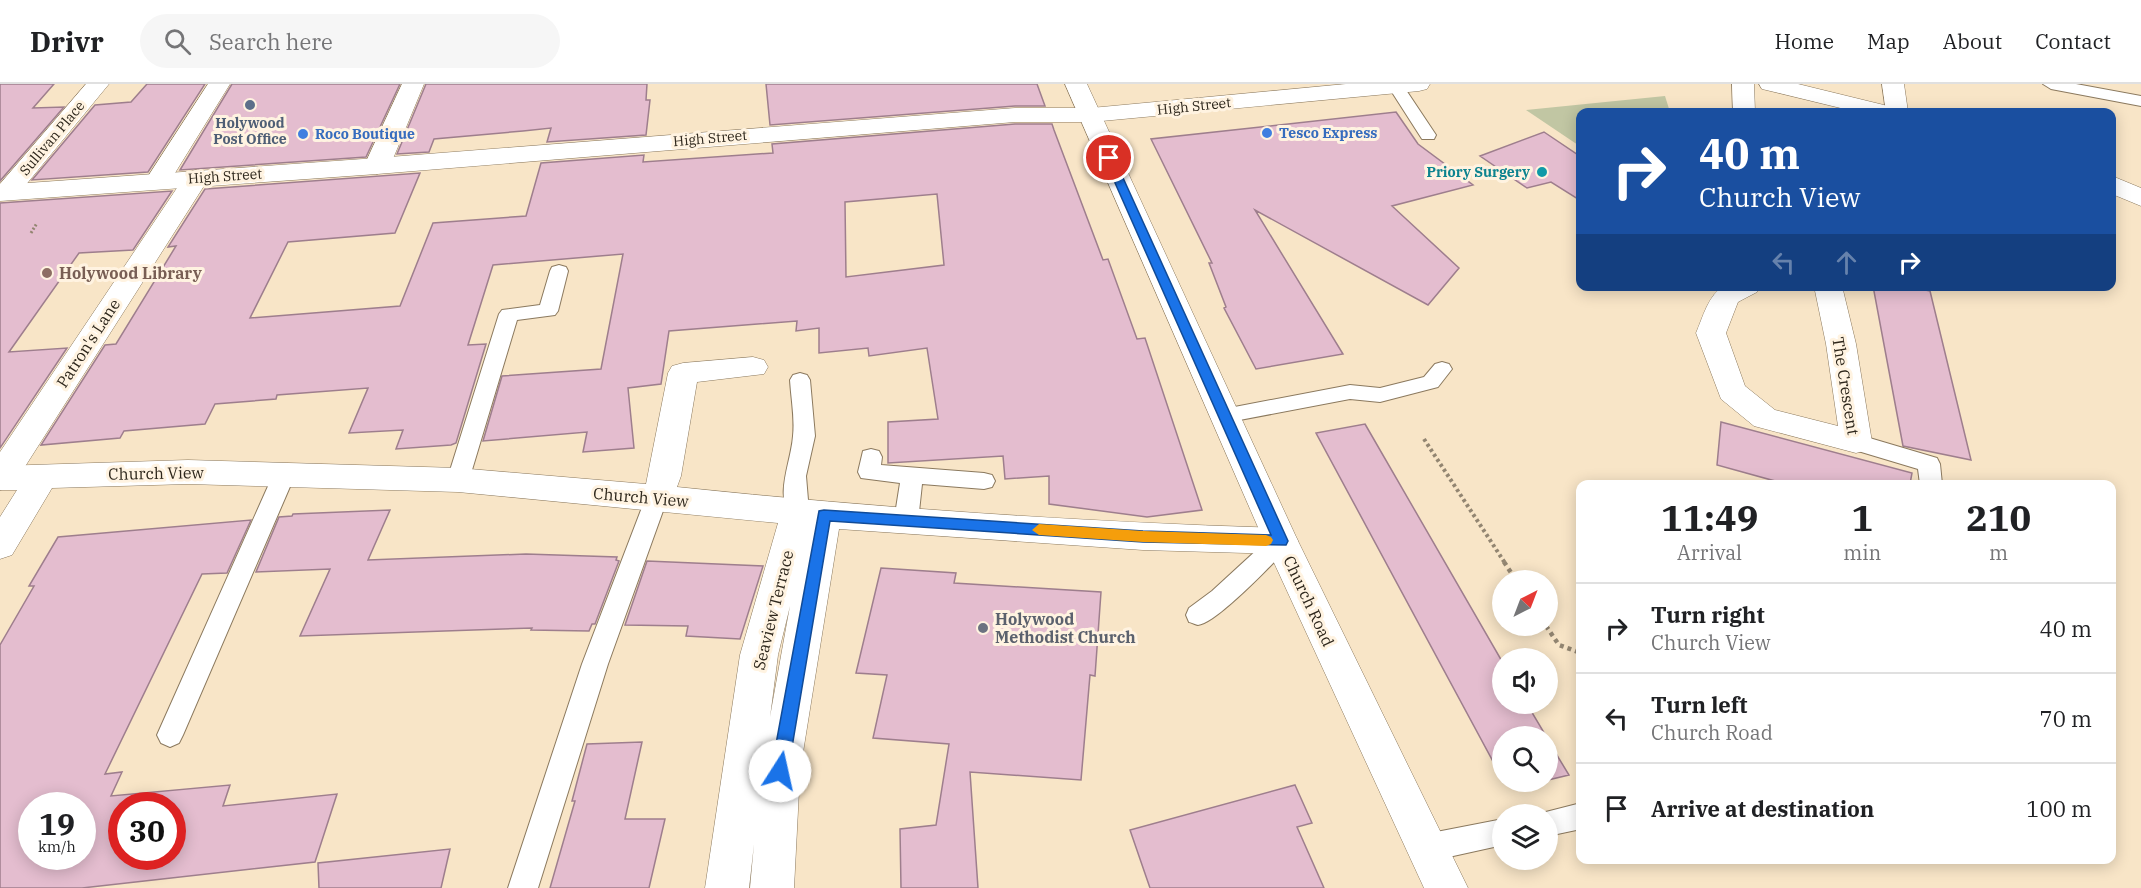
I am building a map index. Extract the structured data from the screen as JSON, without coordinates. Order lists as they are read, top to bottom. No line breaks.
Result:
{"streets":{"street":["High Street","Sullivan Place","Patron's Lane","The Crescent","Church View","Church Road","Seaview Terrace"]},"crossings":[["High Street","Sullivan Place"],["High Street","Patron's Lane"],["High Street","Church Road"],["Patron's Lane","Church View"],["Church View","Church Road"],["Church View","Seaview Terrace"]],"places":["Holywood Post Office","Tesco Express","Roco Boutique","Priory Surgery","Holywood Library","Holywood Methodist Church"],"north":"top right","page":{"header":"Drivr","search":"Search here","nav":["Home","Map","About","Contact"],"turn":["40 m","Church View"],"eta":["11:49","Arrival","1","min","210","m"],"list":[{"name":"Turn right","note":"Church View","value":"40 m"},{"name":"Turn left","note":"Church Road","value":"70 m"},{"name":"Arrive at destination","value":"100 m"}],"speed":"19 km/h","limit":"30"}}
